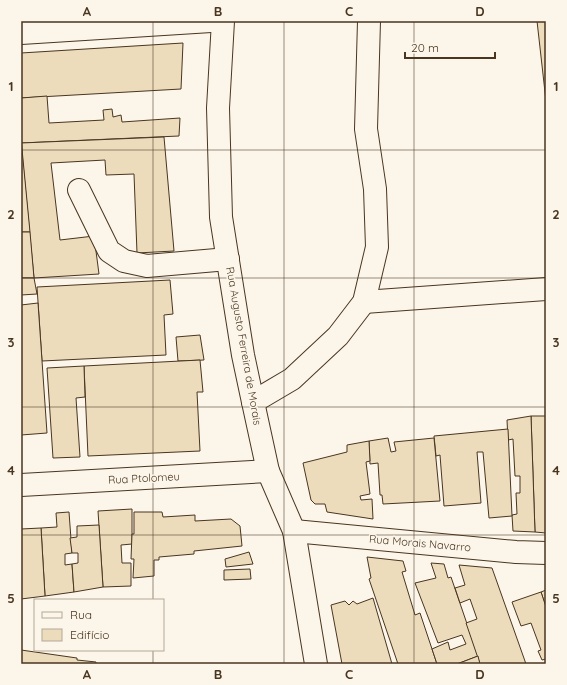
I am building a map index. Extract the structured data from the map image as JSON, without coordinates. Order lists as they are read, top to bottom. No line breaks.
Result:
{"streets":{"street":["Rua Augusto Ferreira de Morais","Rua Ptolomeu","Rua Morais Navarro"]},"crossings":[["Rua Augusto Ferreira de Morais","Rua Ptolomeu"],["Rua Augusto Ferreira de Morais","Rua Morais Navarro"]],"legend":["Rua","Edifício"],"scale_bar":"20 m","grid":{"columns":["A","B","C","D"],"rows":["1","2","3","4","5"]}}
